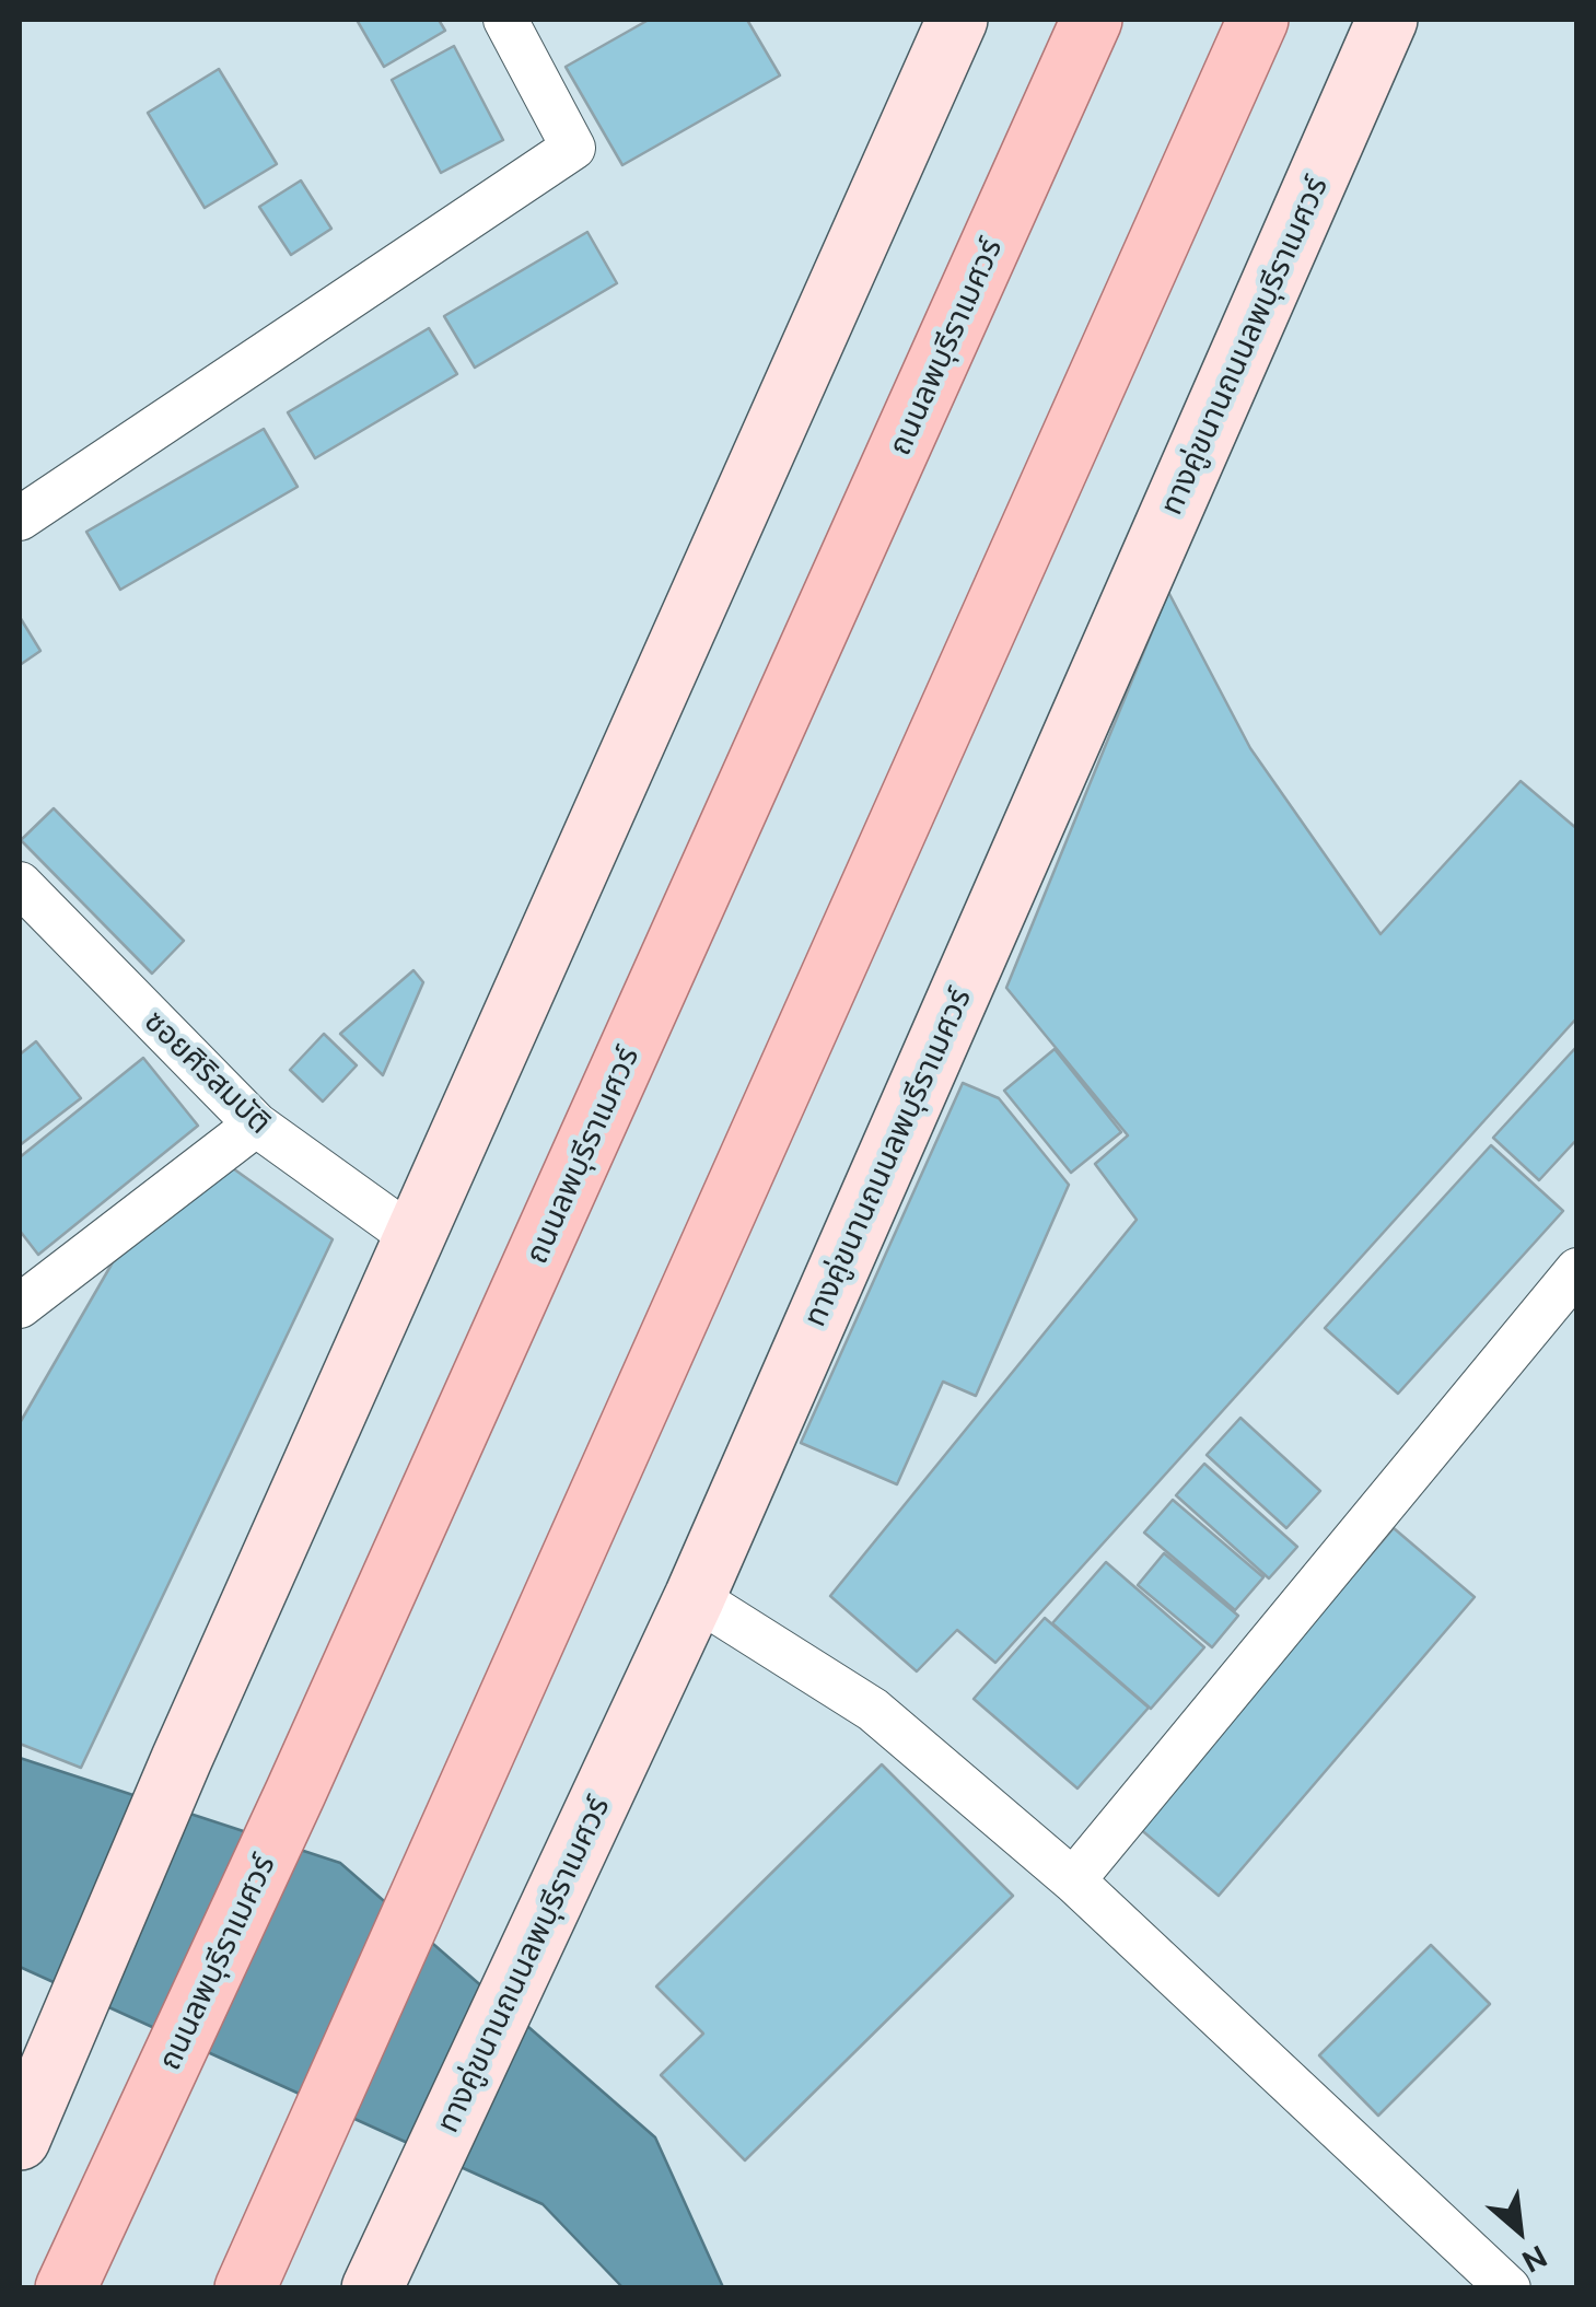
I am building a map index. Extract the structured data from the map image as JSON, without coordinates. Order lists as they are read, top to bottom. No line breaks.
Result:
{"streets":{"main road":["ทางคู่ขนานถนนลพบุรีราเมศวร์","ถนนลพบุรีราเมศวร์"],"street":["ซอยศิริสมบัติ"]},"north":"bottom right"}
